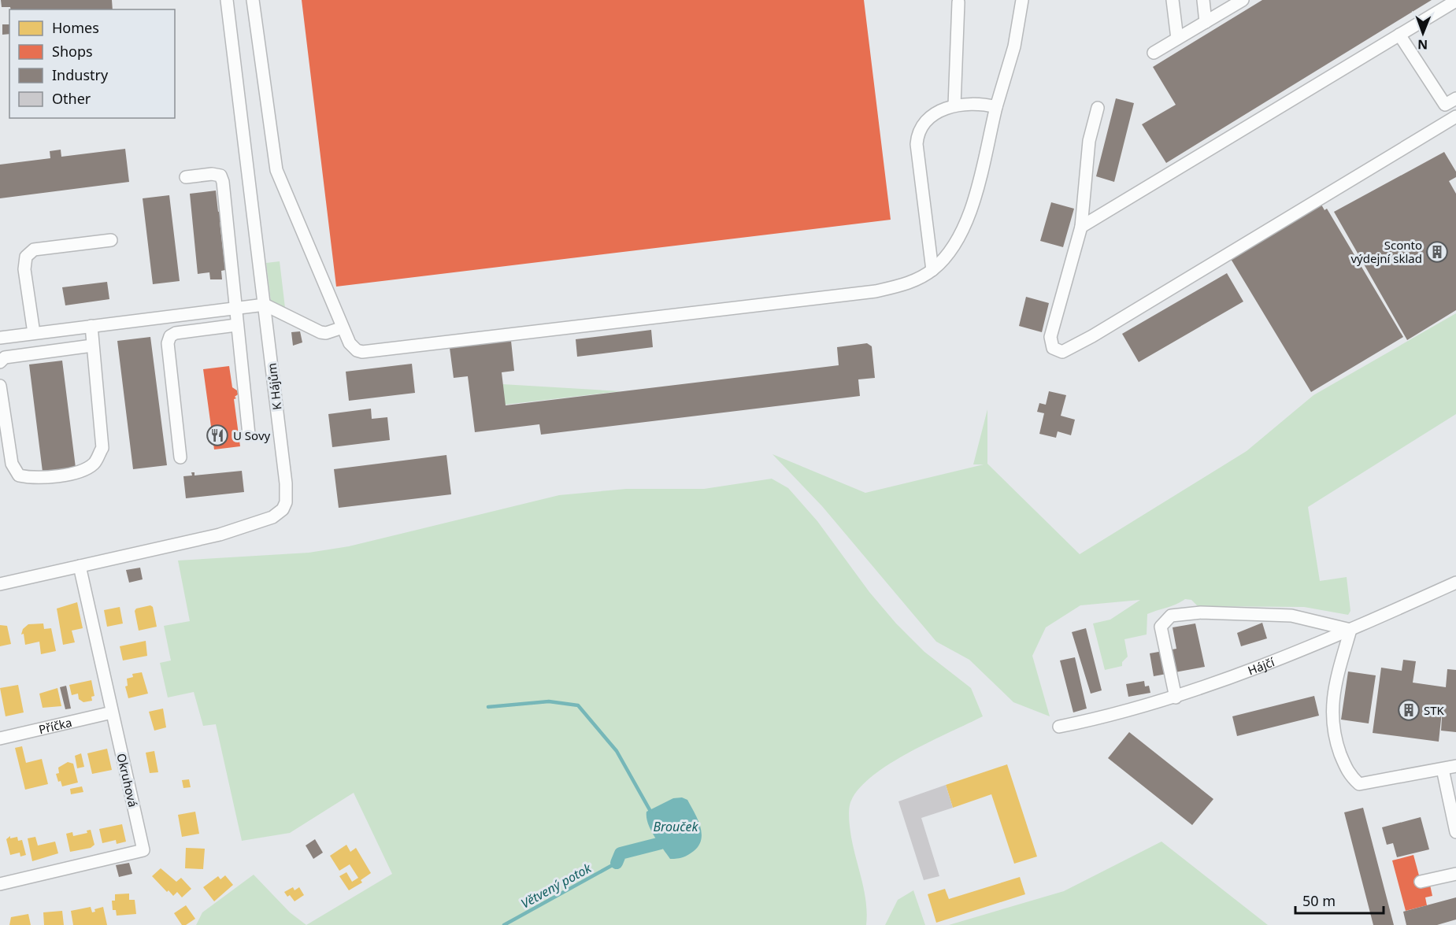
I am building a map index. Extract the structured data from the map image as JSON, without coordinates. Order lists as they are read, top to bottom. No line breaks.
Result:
{"streets":{"street":["K Hájům","Hájčí","Příčka","Okruhová"]},"crossings":[["K Hájům","Okruhová"],["Příčka","Okruhová"]],"water":["Brouček","Větvený potok"],"places":{"building":["Sconto výdejní sklad","STK"],"restaurant":["U Sovy"]},"legend":["Homes","Shops","Industry","Other"],"scale_bar":"50 m","north":"bottom"}
